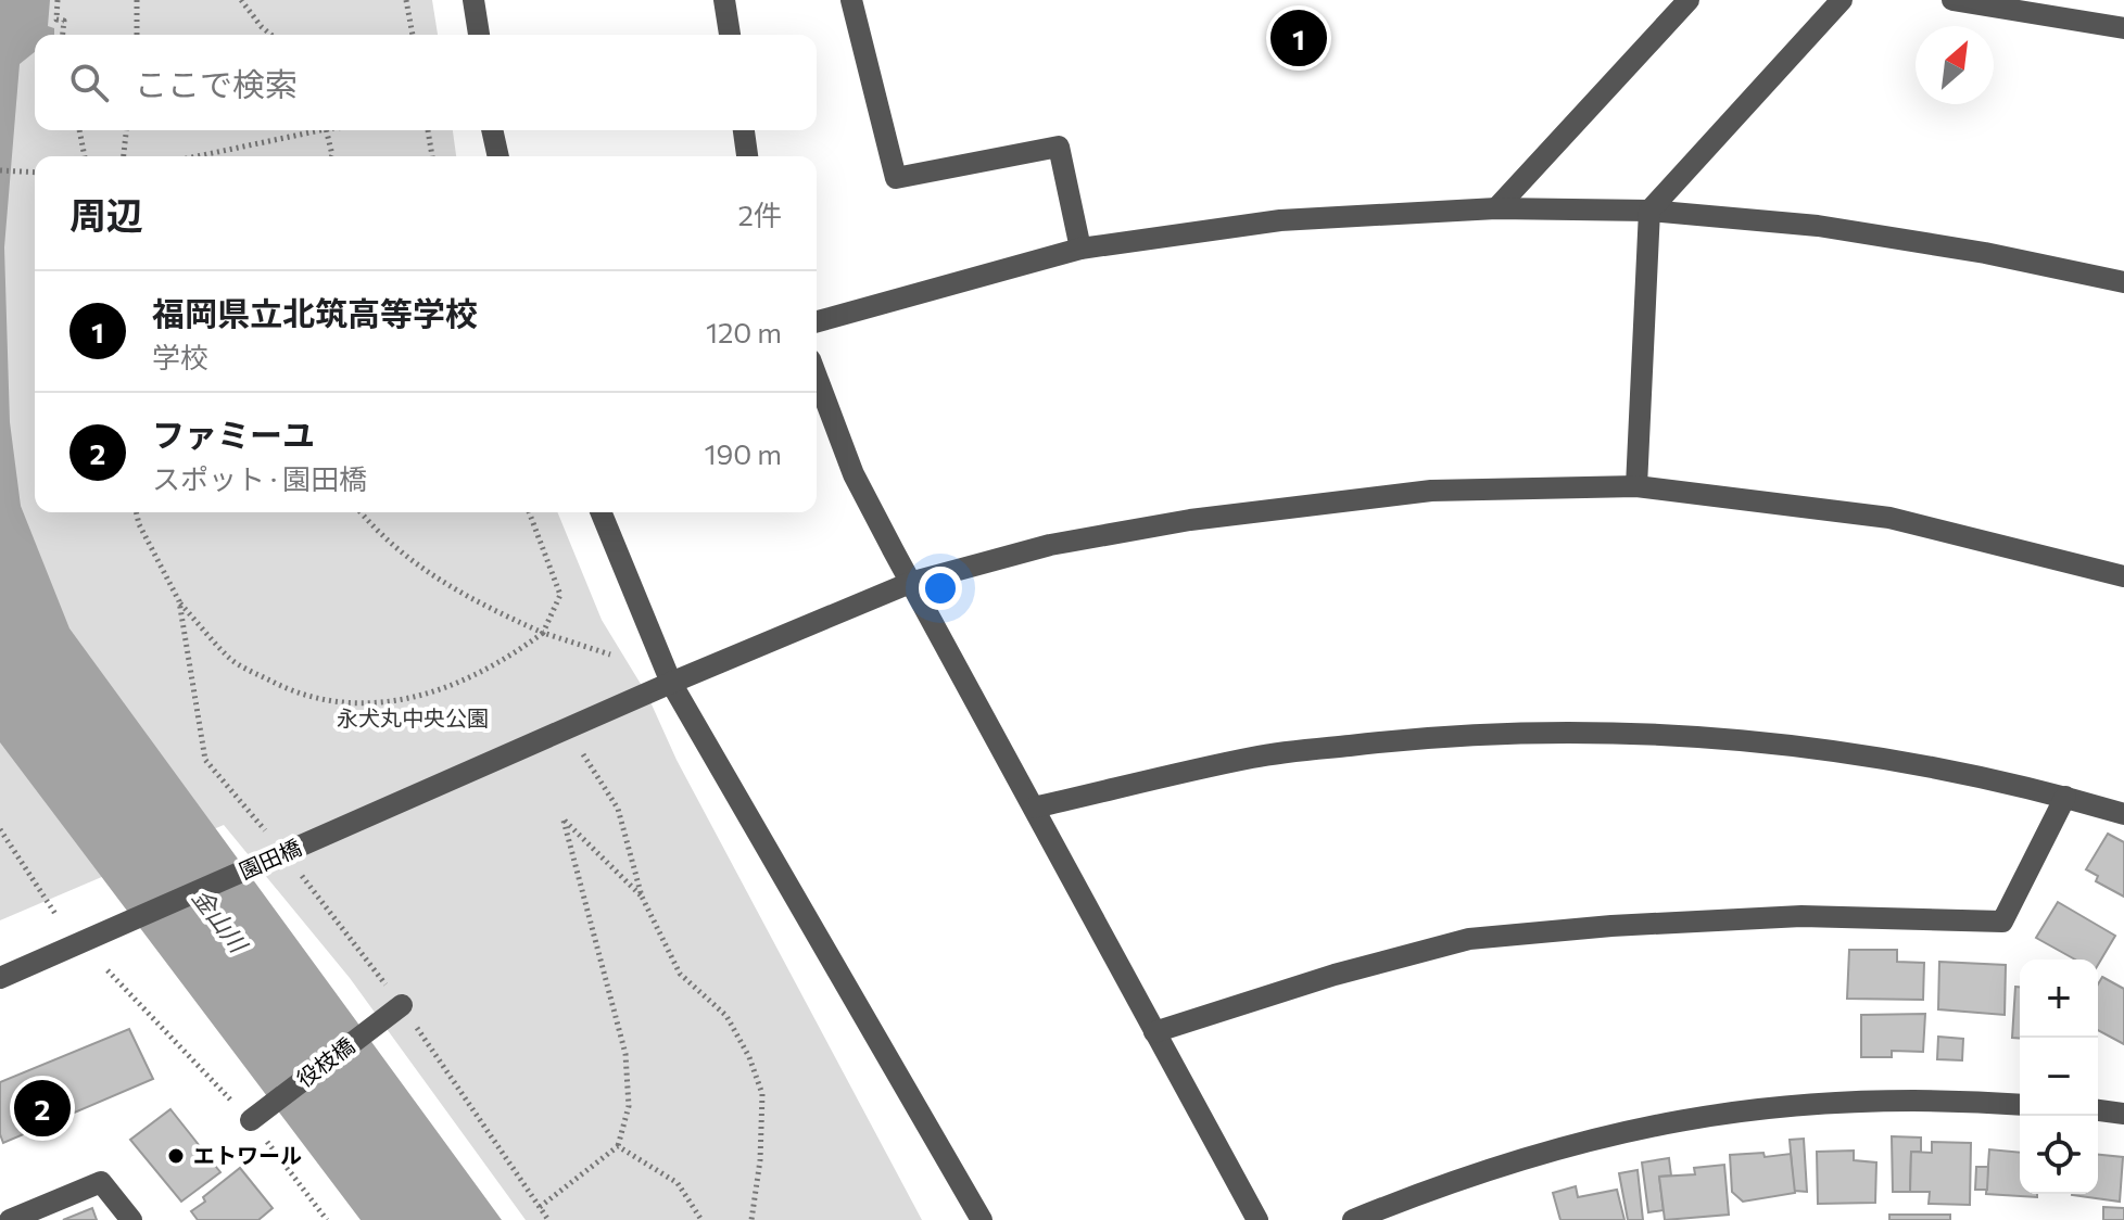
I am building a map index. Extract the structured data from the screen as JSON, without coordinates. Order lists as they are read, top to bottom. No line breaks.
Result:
{"streets":{"street":["園田橋","役枝橋"]},"water":["金山川"],"parks":["永犬丸中央公園"],"places":["エトワール"],"north":"top right","page":{"pins":["1","2"],"search":"ここで検索","heading":["周辺","2件"],"list":[{"mark":"1","name":"福岡県立北筑高等学校","note":"学校","value":"120 m"},{"mark":"2","name":"ファミーユ","note":"スポット · 園田橋","value":"190 m"}],"map_buttons":["+","−"]}}
